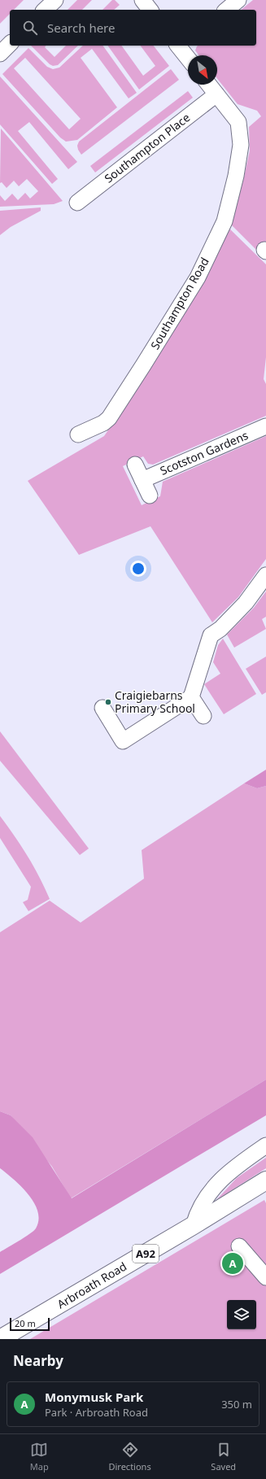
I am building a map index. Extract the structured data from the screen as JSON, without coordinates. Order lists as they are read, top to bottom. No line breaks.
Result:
{"streets":{"main road":["A92","Arbroath Road"],"street":["Southampton Place","Southampton Road","Scotston Gardens"]},"crossings":[["Southampton Place","Southampton Road"]],"places":["Craigiebarns Primary School"],"scale_bar":"20 m","north":"bottom right","page":{"search":"Search here","pins":"A","scale":"20 m","heading":"Nearby","list":[{"mark":"A","name":"Monymusk Park","note":"Park · Arbroath Road","value":"350 m"}],"nav":["Map","Directions","Saved"]}}
